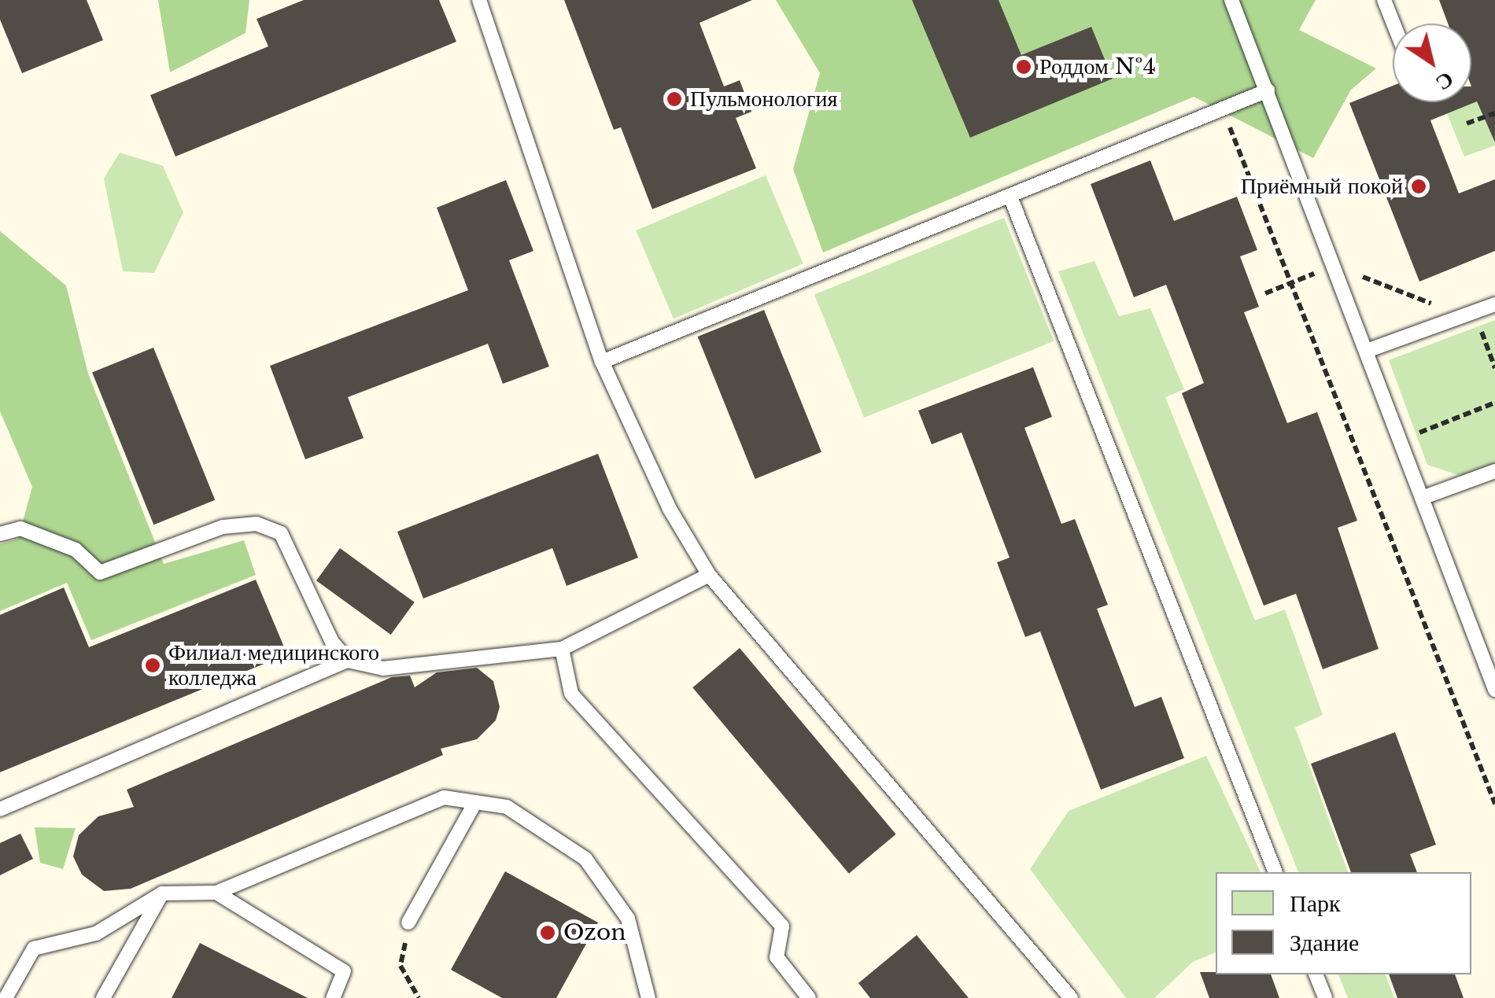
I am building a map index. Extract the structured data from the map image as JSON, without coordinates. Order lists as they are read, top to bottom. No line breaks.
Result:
{"places":["Роддом №4","Пульмонология","Приёмный покой","Филиал медицинского колледжа","Ozon"],"legend":["Парк","Здание"],"north":"bottom right"}
